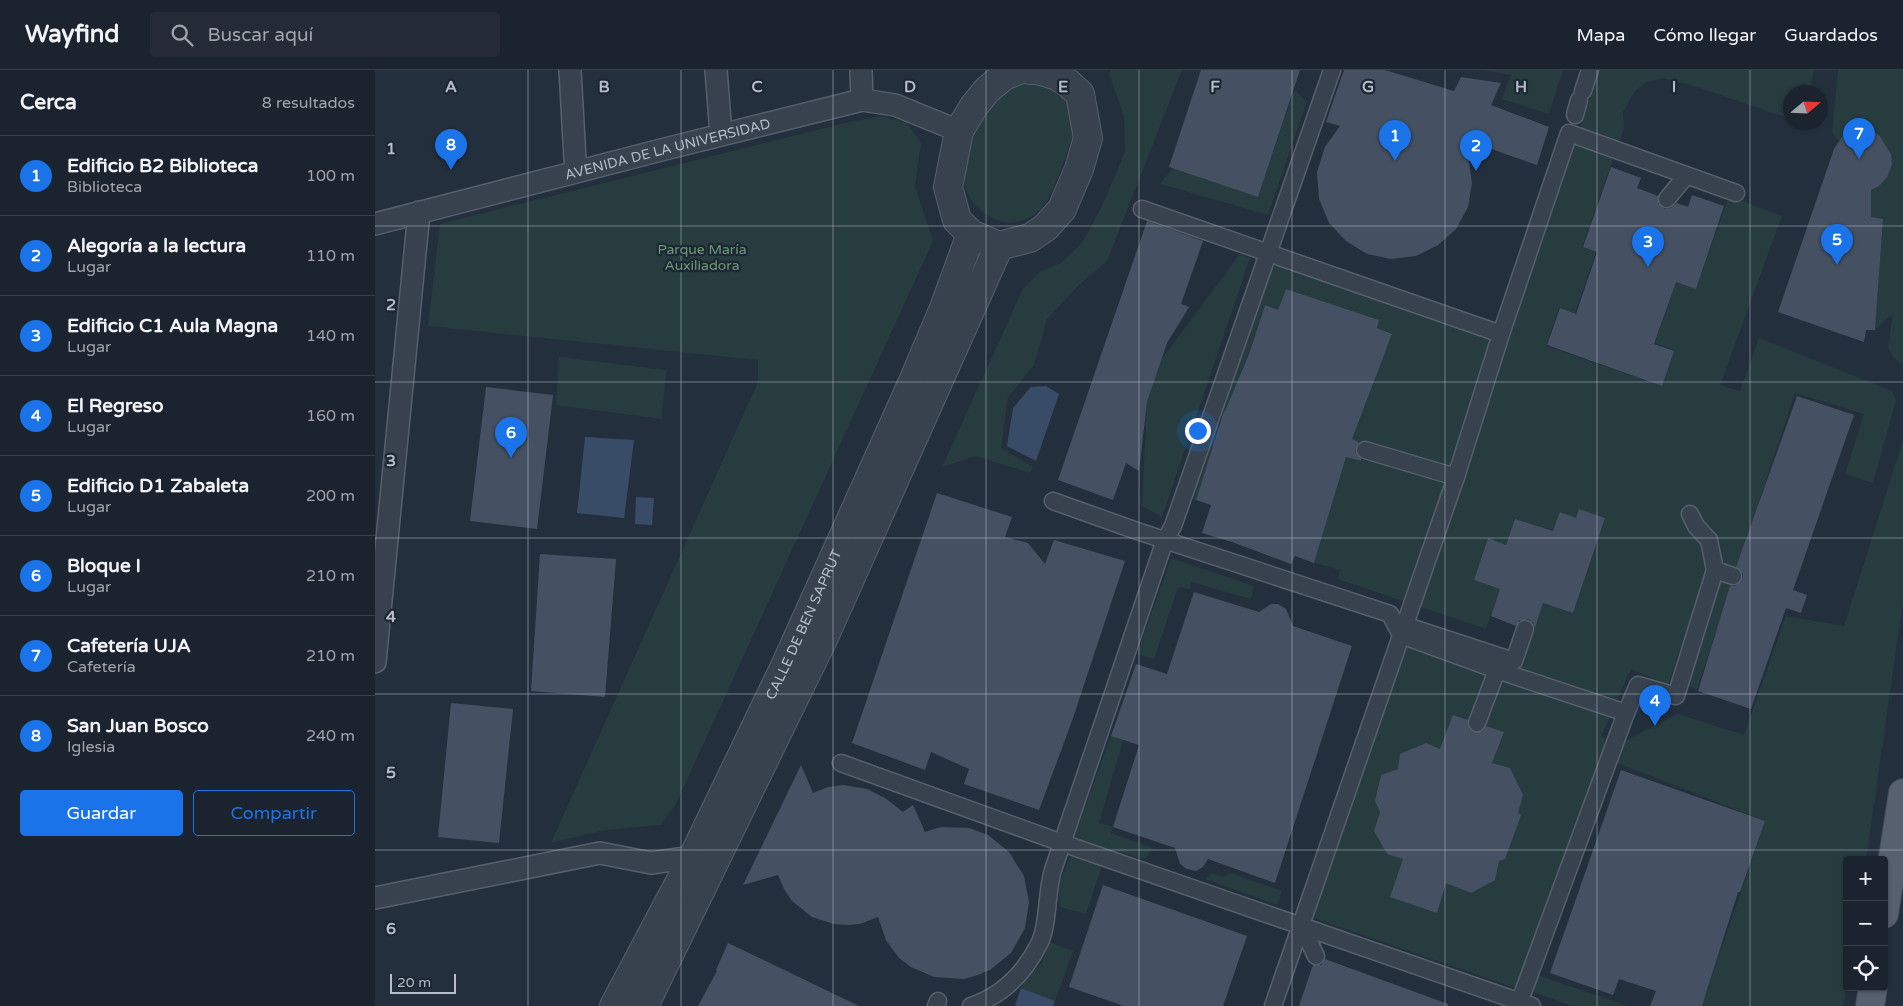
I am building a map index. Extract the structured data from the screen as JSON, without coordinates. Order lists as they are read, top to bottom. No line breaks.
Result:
{"streets":{"street":["AVENIDA DE LA UNIVERSIDAD","CALLE DE BEN SAPRUT"]},"parks":["Parque María Auxiliadora"],"scale_bar":"20 m","north":"right","page":{"header":"Wayfind","search":"Buscar aquí","nav":["Mapa","Cómo llegar","Guardados"],"heading":["Cerca","8 resultados"],"pins":["7","1","8","2","5","3","6","4"],"list":[{"mark":"1","name":"Edificio B2 Biblioteca","note":"Biblioteca","value":"100 m"},{"mark":"2","name":"Alegoría a la lectura","note":"Lugar","value":"110 m"},{"mark":"3","name":"Edificio C1 Aula Magna","note":"Lugar","value":"140 m"},{"mark":"4","name":"El Regreso","note":"Lugar","value":"160 m"},{"mark":"5","name":"Edificio D1 Zabaleta","note":"Lugar","value":"200 m"},{"mark":"6","name":"Bloque I","note":"Lugar","value":"210 m"},{"mark":"7","name":"Cafetería UJA","note":"Cafetería","value":"210 m"},{"mark":"8","name":"San Juan Bosco","note":"Iglesia","value":"240 m"}],"buttons":["Guardar","Compartir"],"map_buttons":["+","−"],"scale":"20 m"},"grid":{"columns":["A","B","C","D","E","F","G","H","I"],"rows":["1","2","3","4","5","6"]}}
